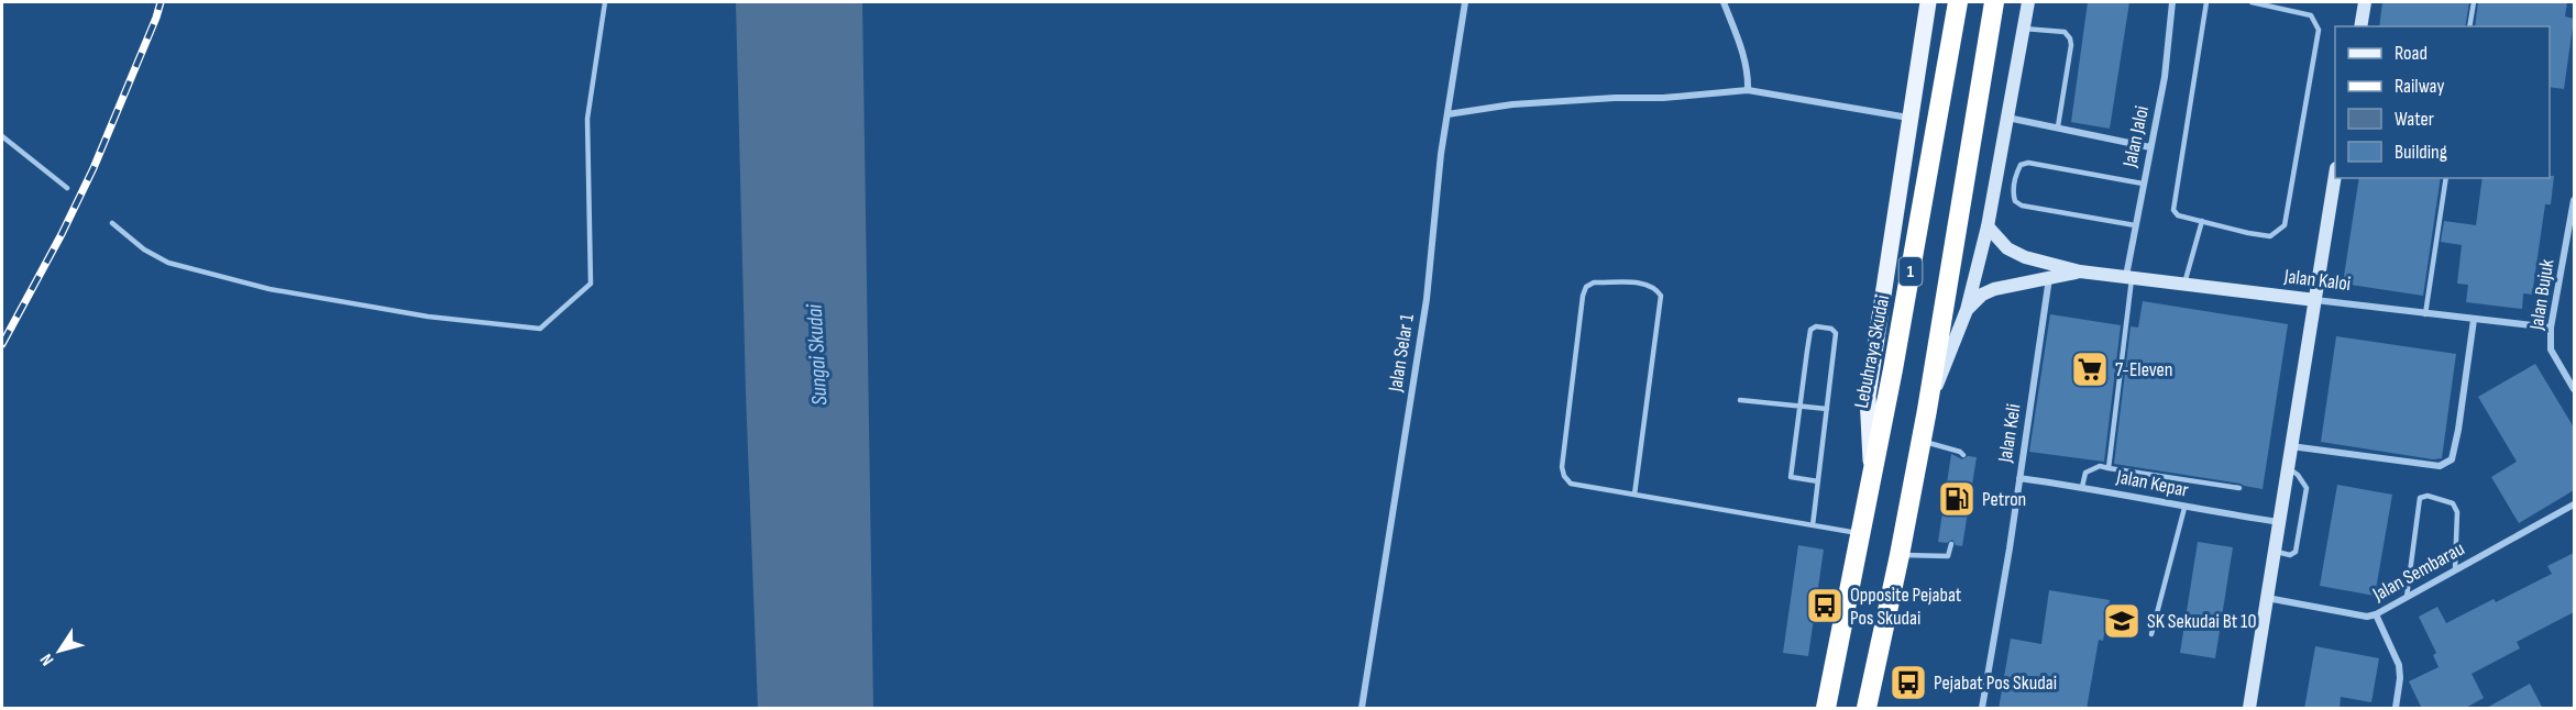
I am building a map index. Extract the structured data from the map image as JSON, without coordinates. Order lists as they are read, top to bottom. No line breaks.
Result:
{"streets":{"highway":["1","Lebuhraya Skudai"],"street":["Jalan Jaloi","Jalan Kaloi","Jalan Bujuk","Jalan Selar 1","Jalan Keli","Jalan Kepar","Jalan Sembarau"]},"crossings":[["Jalan Jaloi","Jalan Kaloi"],["Jalan Kaloi","Jalan Bujuk"],["Jalan Kaloi","Jalan Keli"],["Jalan Keli","Jalan Kepar"]],"water":["Sungai Skudai"],"places":{"supermarket":["7-Eleven"],"fuel station":["Petron"],"bus stop":["Opposite Pejabat Pos Skudai","Pejabat Pos Skudai"],"school or university":["SK Sekudai Bt 10"]},"legend":["Road","Railway","Water","Building"],"north":"bottom left"}
